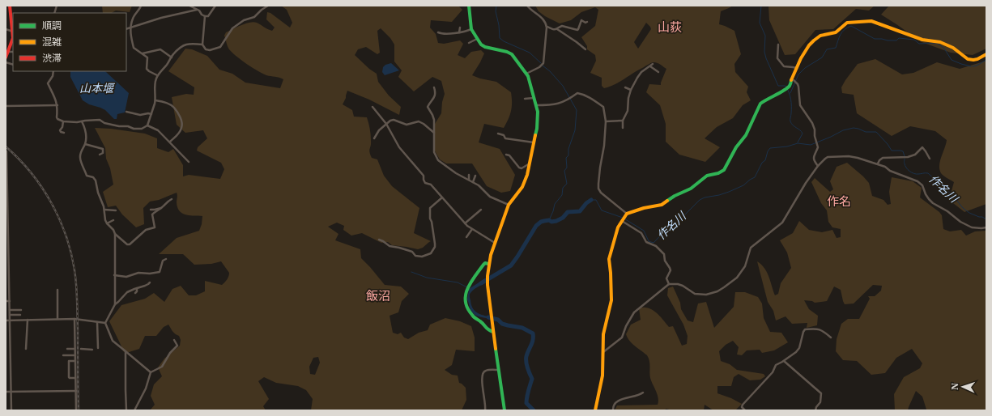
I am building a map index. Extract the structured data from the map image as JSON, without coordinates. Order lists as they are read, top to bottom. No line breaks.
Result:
{"districts":["山荻","作名","飯沼"],"water":["山本堰","作名川"],"legend":["順調","混雑","渋滞"],"north":"left"}
